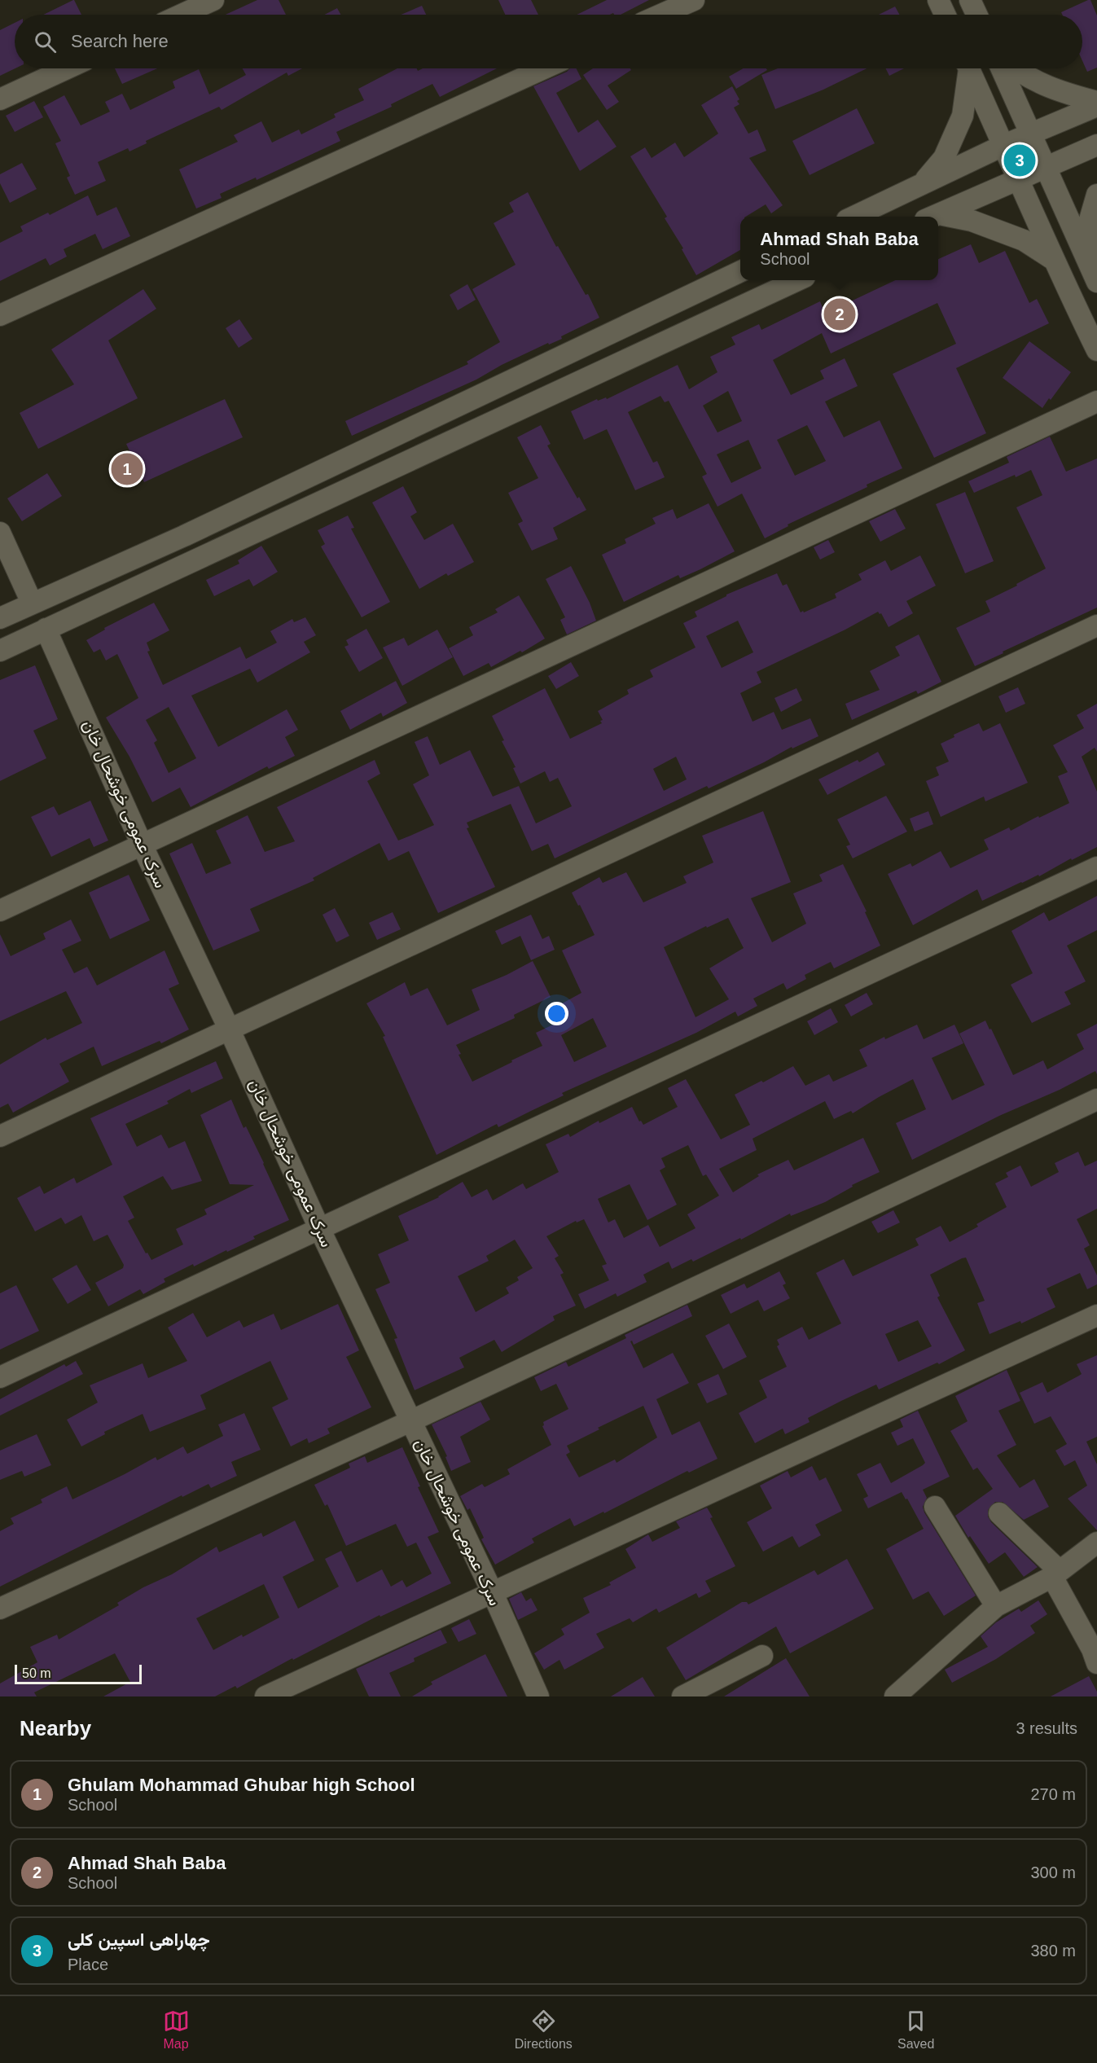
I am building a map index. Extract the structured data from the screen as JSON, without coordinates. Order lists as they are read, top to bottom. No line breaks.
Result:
{"streets":{"street":["سرک عمومی خوشحال خان"]},"scale_bar":"50 m","page":{"search":"Search here","pins":["3","2","1"],"popup":["Ahmad Shah Baba","School"],"scale":"50 m","heading":["Nearby","3 results"],"list":[{"mark":"1","name":"Ghulam Mohammad Ghubar high School","note":"School","value":"270 m"},{"mark":"2","name":"Ahmad Shah Baba","note":"School","value":"300 m"},{"mark":"3","name":"چهاراهی اسپین کلی","note":"Place","value":"380 m"}],"nav":["Map","Directions","Saved"]}}
